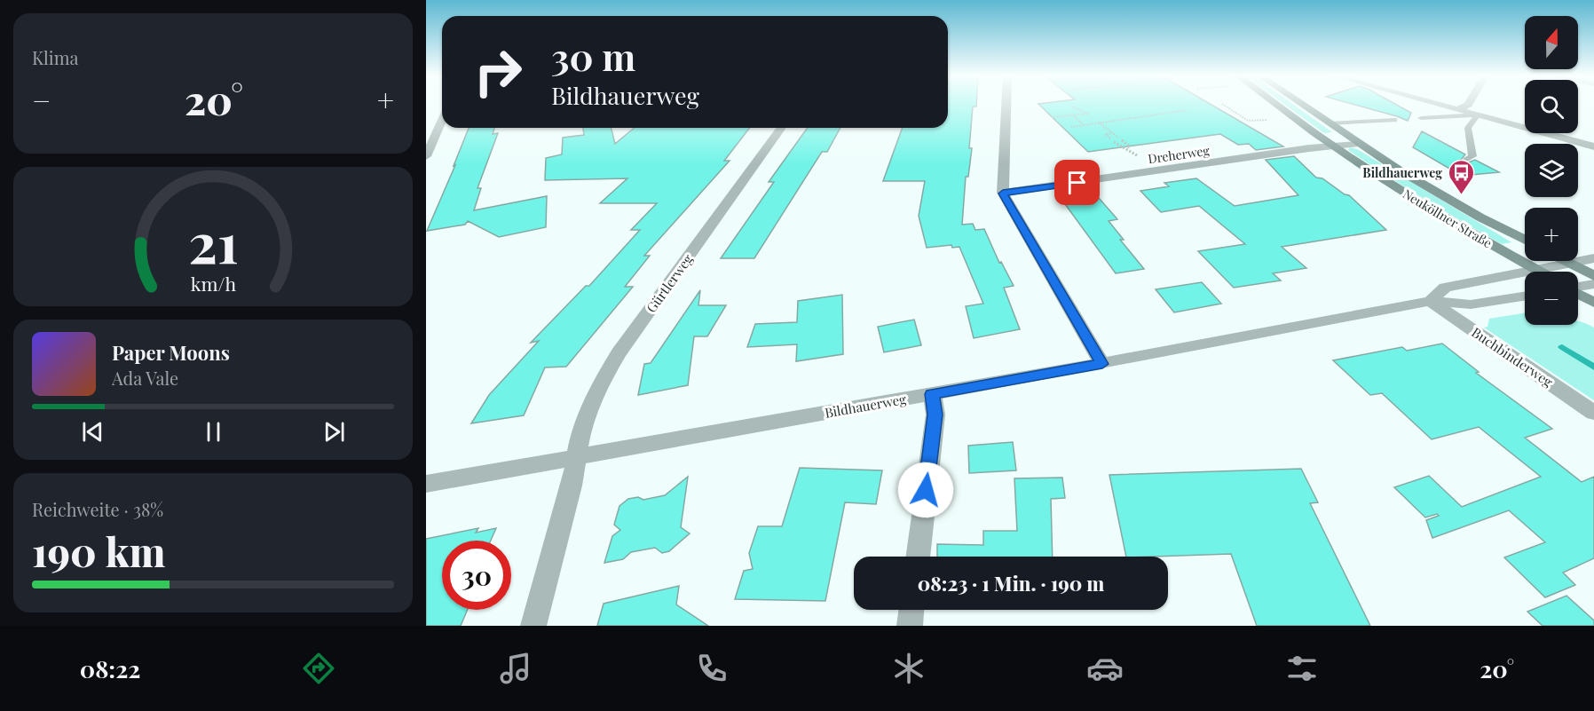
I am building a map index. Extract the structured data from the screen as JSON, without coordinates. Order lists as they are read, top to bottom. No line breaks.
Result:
{"streets":{"main road":["Neuköllner Straße"],"street":["Dreherweg","Gürtlerweg","Buchbinderweg","Bildhauerweg"]},"crossings":[["Dreherweg","Neuköllner Straße"],["Neuköllner Straße","Bildhauerweg"],["Gürtlerweg","Bildhauerweg"],["Buchbinderweg","Bildhauerweg"]],"places":{"bus stop":["Bildhauerweg"]},"north":"top","page":{"tile":["Klima",["Reichweite · 38%","190 km"]],"map_buttons":["+","−"],"turn":["30 m","Bildhauerweg"],"heat":["−","20°","+"],"song":["Paper Moons","Ada Vale"],"limit":"30","trip":"08:23 · 1 Min. · 190 m","tabs":["08:22","20°"],"gauge":["21","km/h"]}}
